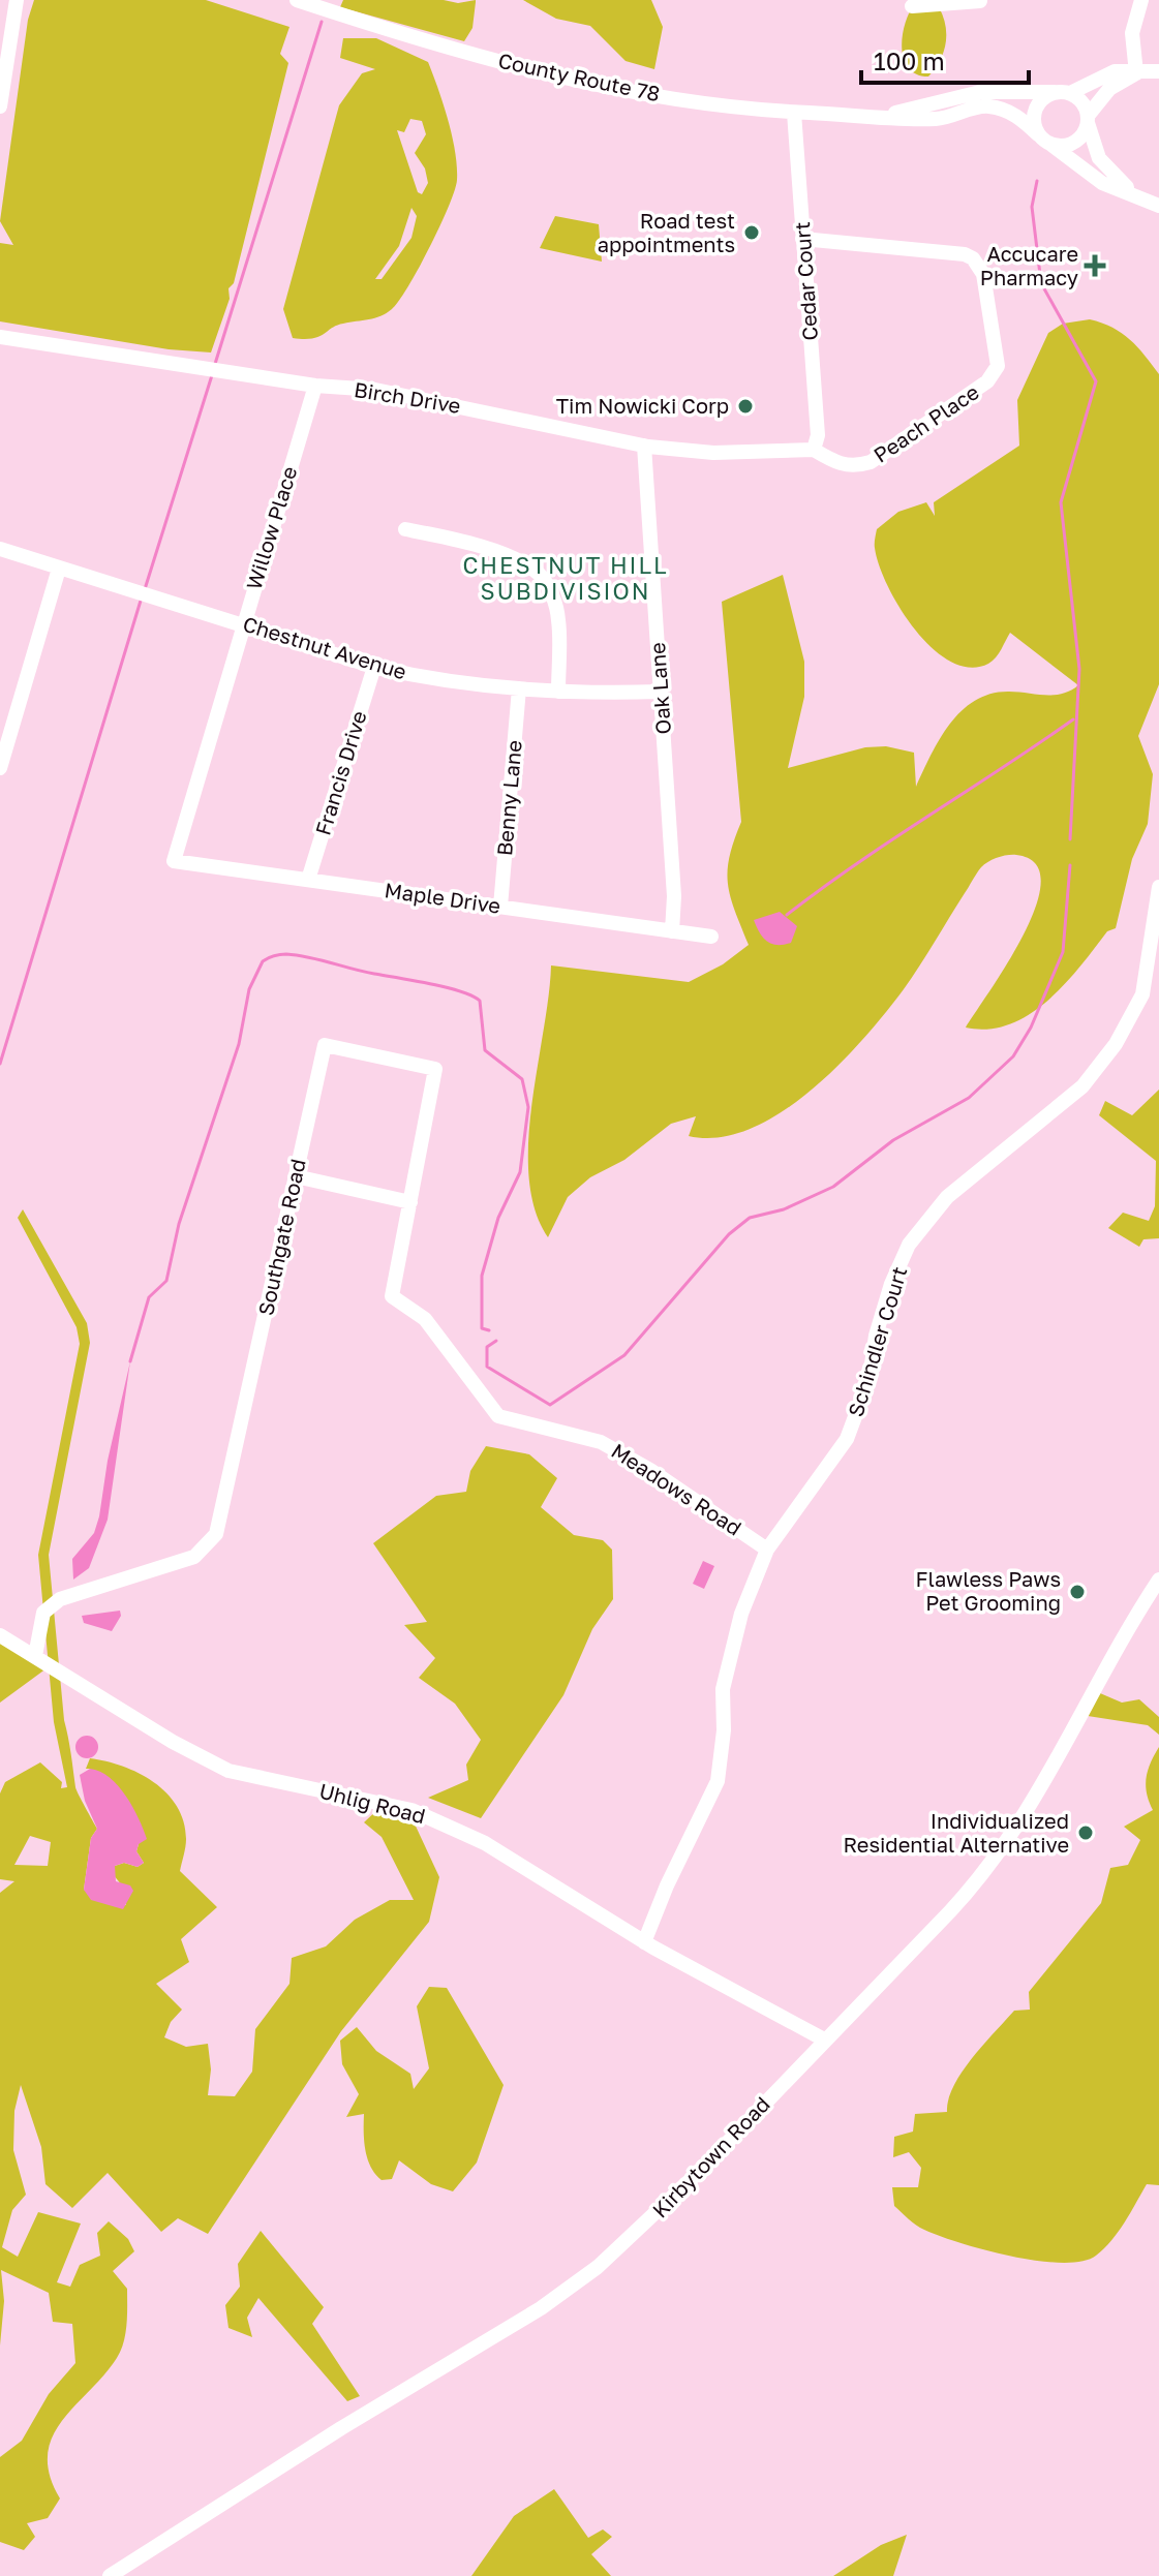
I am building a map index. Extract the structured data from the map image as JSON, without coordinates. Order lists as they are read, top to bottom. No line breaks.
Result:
{"streets":{"street":["County Route 78","Cedar Court","Birch Drive","Peach Place","Willow Place","Chestnut Avenue","Oak Lane","Francis Drive","Benny Lane","Maple Drive","Southgate Road","Schindler Court","Meadows Road","Uhlig Road","Kirbytown Road"]},"crossings":[["County Route 78","Cedar Court"],["Cedar Court","Birch Drive"],["Cedar Court","Peach Place"],["Birch Drive","Peach Place"],["Birch Drive","Willow Place"],["Birch Drive","Oak Lane"],["Willow Place","Chestnut Avenue"],["Willow Place","Maple Drive"],["Chestnut Avenue","Oak Lane"],["Chestnut Avenue","Francis Drive"],["Chestnut Avenue","Benny Lane"],["Oak Lane","Maple Drive"],["Francis Drive","Maple Drive"],["Benny Lane","Maple Drive"],["Southgate Road","Meadows Road"],["Southgate Road","Uhlig Road"],["Schindler Court","Meadows Road"],["Schindler Court","Uhlig Road"],["Uhlig Road","Kirbytown Road"]],"districts":["CHESTNUT HILL SUBDIVISION"],"places":{"other":["Road test appointments","Tim Nowicki Corp","Flawless Paws Pet Grooming","Individualized Residential Alternative"],"health":["Accucare Pharmacy"]},"scale_bar":"100 m"}
